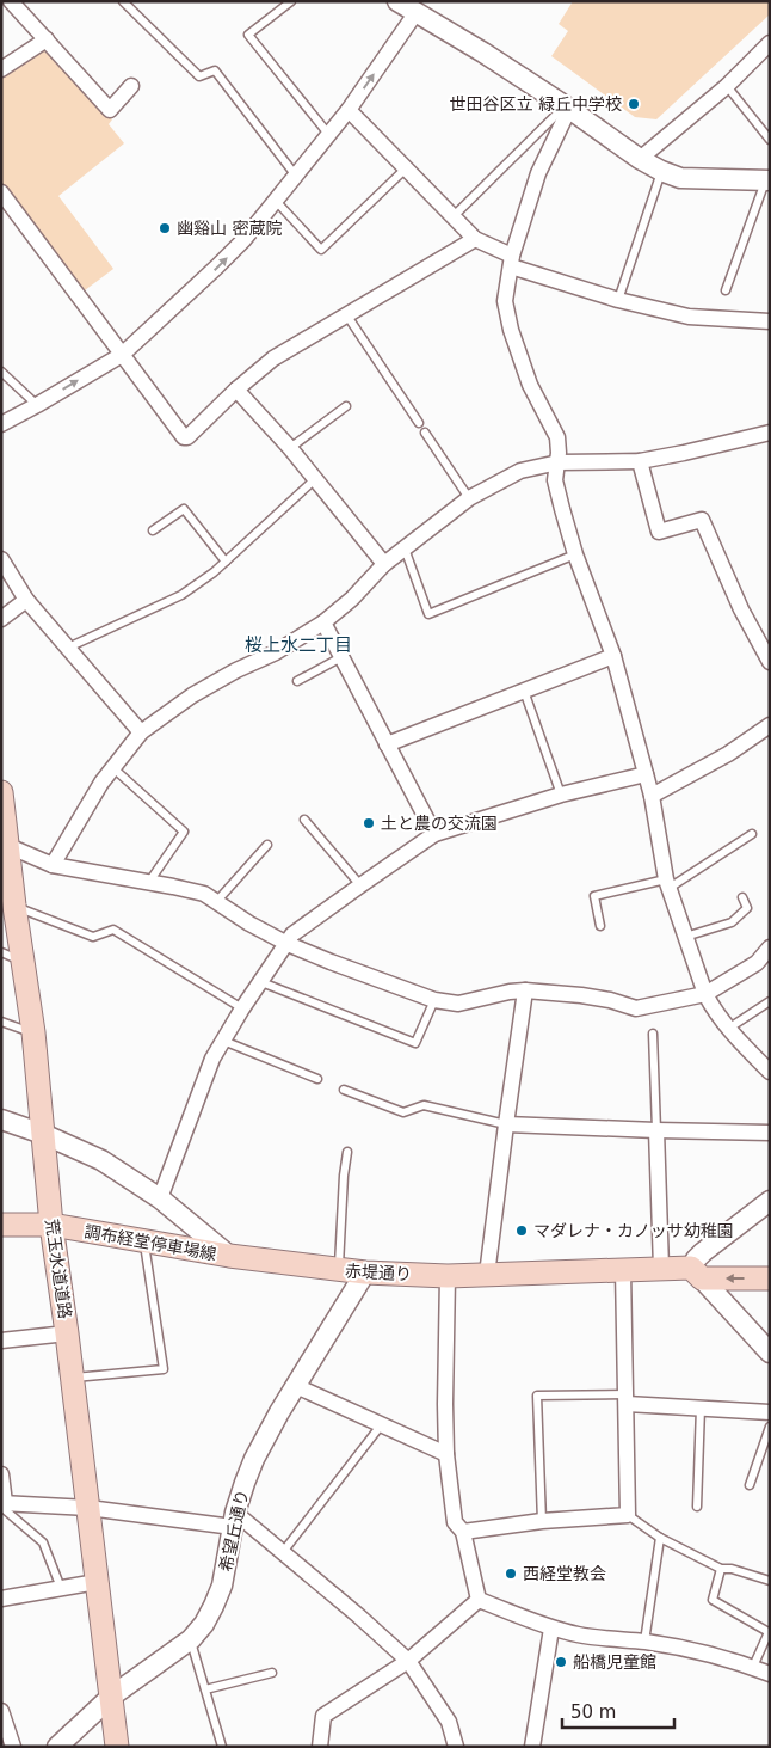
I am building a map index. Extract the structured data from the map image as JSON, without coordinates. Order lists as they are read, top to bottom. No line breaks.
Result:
{"streets":{"main road":["調布経堂停車場線","荒玉水道道路","赤堤通り"],"street":["希望丘通り"]},"crossings":[["調布経堂停車場線","荒玉水道道路"],["調布経堂停車場線","赤堤通り"],["荒玉水道道路","希望丘通り"],["赤堤通り","希望丘通り"]],"districts":["桜上水二丁目"],"places":["世田谷区立 緑丘中学校","幽谿山 密蔵院","土と農の交流園","マダレナ・カノッサ幼稚園","西経堂教会","船橋児童館"],"scale_bar":"50 m"}
